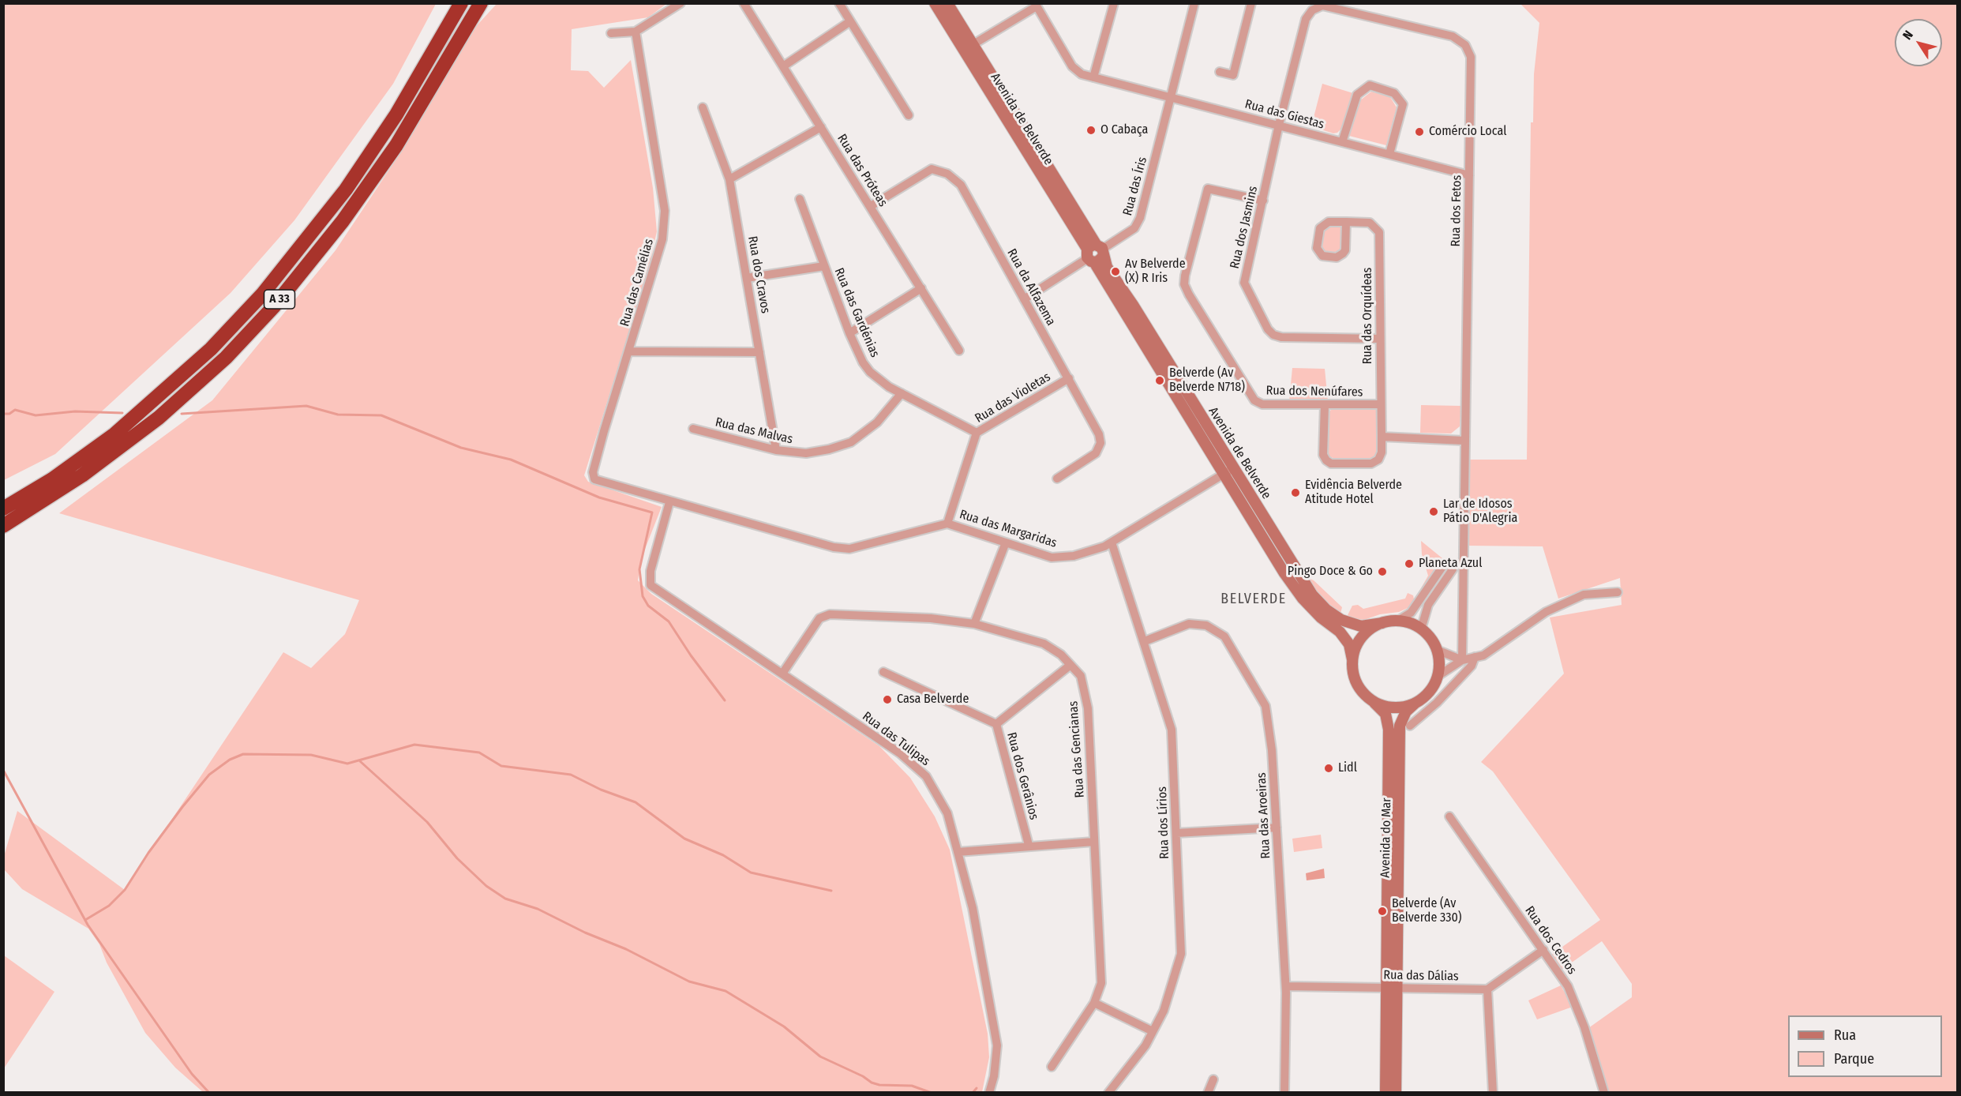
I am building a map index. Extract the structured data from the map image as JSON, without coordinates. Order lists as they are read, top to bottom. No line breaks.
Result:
{"streets":{"highway":["A 33"],"main road":["Avenida de Belverde","Avenida do Mar"],"street":["Rua das Giestas","Rua das Próteas","Rua das Íris","Rua dos Fetos","Rua dos Jasmins","Rua dos Cravos","Rua das Camélias","Rua da Alfazema","Rua das Gardénias","Rua das Orquídeas","Rua dos Nenúfares","Rua das Violetas","Rua das Malvas","Rua das Margaridas","Rua das Tulipas","Rua das Gencianas","Rua dos Gerânios","Rua das Aroeiras","Rua dos Lírios","Rua dos Cedros","Rua das Dálias"]},"crossings":[["Rua das Giestas","Rua das Íris"],["Rua das Giestas","Rua dos Fetos"],["Rua das Giestas","Rua dos Jasmins"],["Avenida de Belverde","Rua das Íris"],["Avenida de Belverde","Rua das Margaridas"],["Avenida de Belverde","Avenida do Mar"],["Rua das Próteas","Rua da Alfazema"],["Rua das Íris","Rua da Alfazema"],["Rua dos Fetos","Rua dos Jasmins"],["Rua dos Jasmins","Rua das Orquídeas"],["Rua dos Jasmins","Rua dos Nenúfares"],["Rua dos Cravos","Rua das Malvas"],["Rua das Camélias","Rua das Margaridas"],["Rua da Alfazema","Rua das Violetas"],["Rua das Gardénias","Rua das Violetas"],["Rua das Gardénias","Rua das Malvas"],["Rua das Orquídeas","Rua dos Nenúfares"],["Rua das Violetas","Rua das Margaridas"],["Rua das Margaridas","Rua das Tulipas"],["Rua das Margaridas","Rua dos Lírios"],["Rua das Tulipas","Rua das Gencianas"],["Rua das Aroeiras","Rua dos Lírios"],["Rua das Aroeiras","Rua das Dálias"],["Avenida do Mar","Rua das Dálias"]],"districts":["BELVERDE"],"places":["O Cabaça","Comércio Local","Av Belverde (X) R Iris","Belverde (Av Belverde N718)","Evidência Belverde Atitude Hotel","Lar de Idosos Pátio D'Alegria","Planeta Azul","Pingo Doce & Go","Casa Belverde","Lidl","Belverde (Av Belverde 330)"],"legend":["Rua","Parque"],"north":"top left"}
